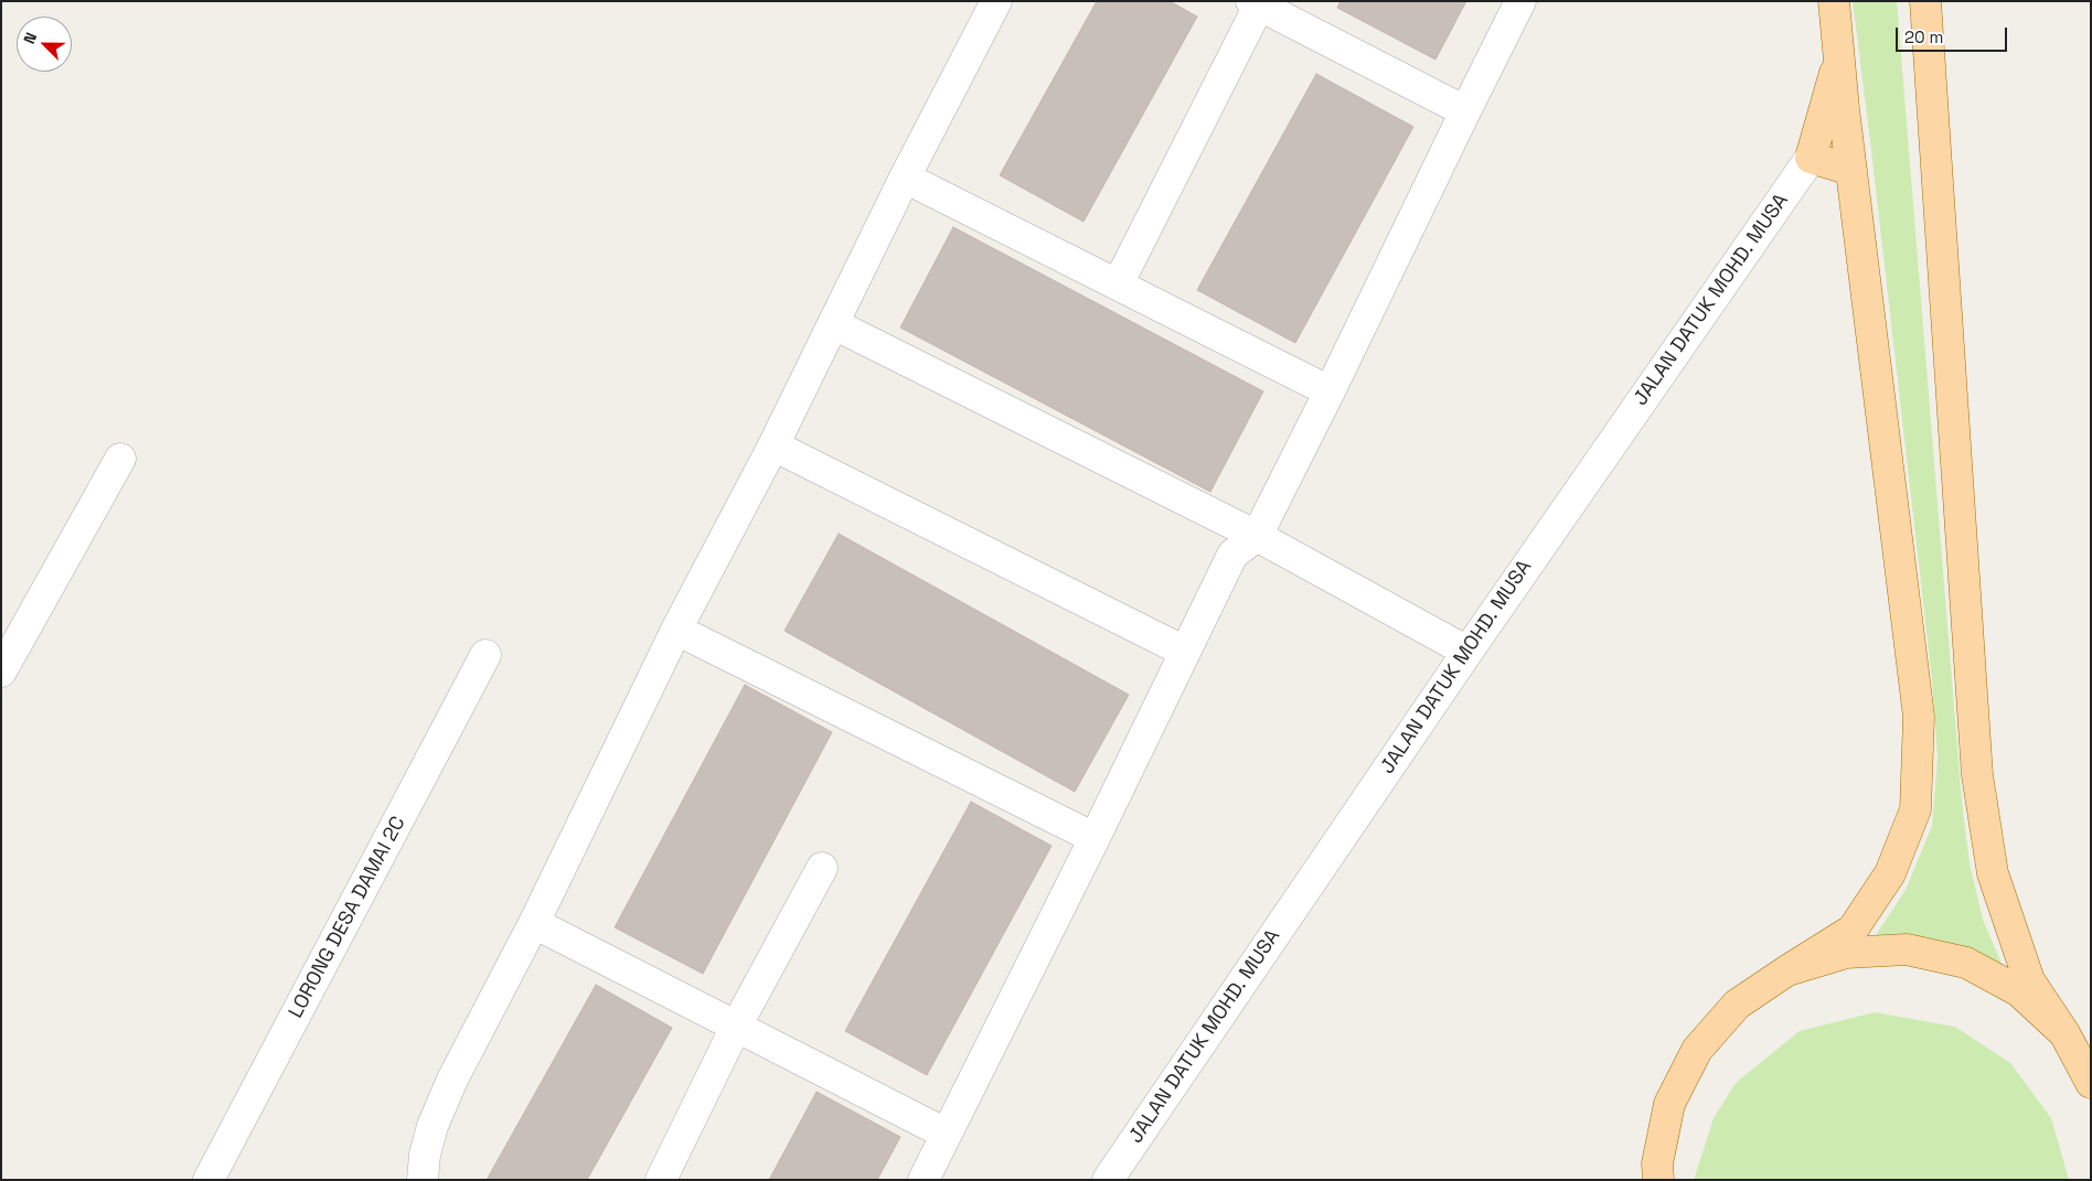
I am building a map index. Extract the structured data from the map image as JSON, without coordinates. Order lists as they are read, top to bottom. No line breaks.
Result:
{"streets":{"street":["JALAN DATUK MOHD. MUSA","LORONG DESA DAMAI 2C"]},"scale_bar":"20 m","north":"top left"}
